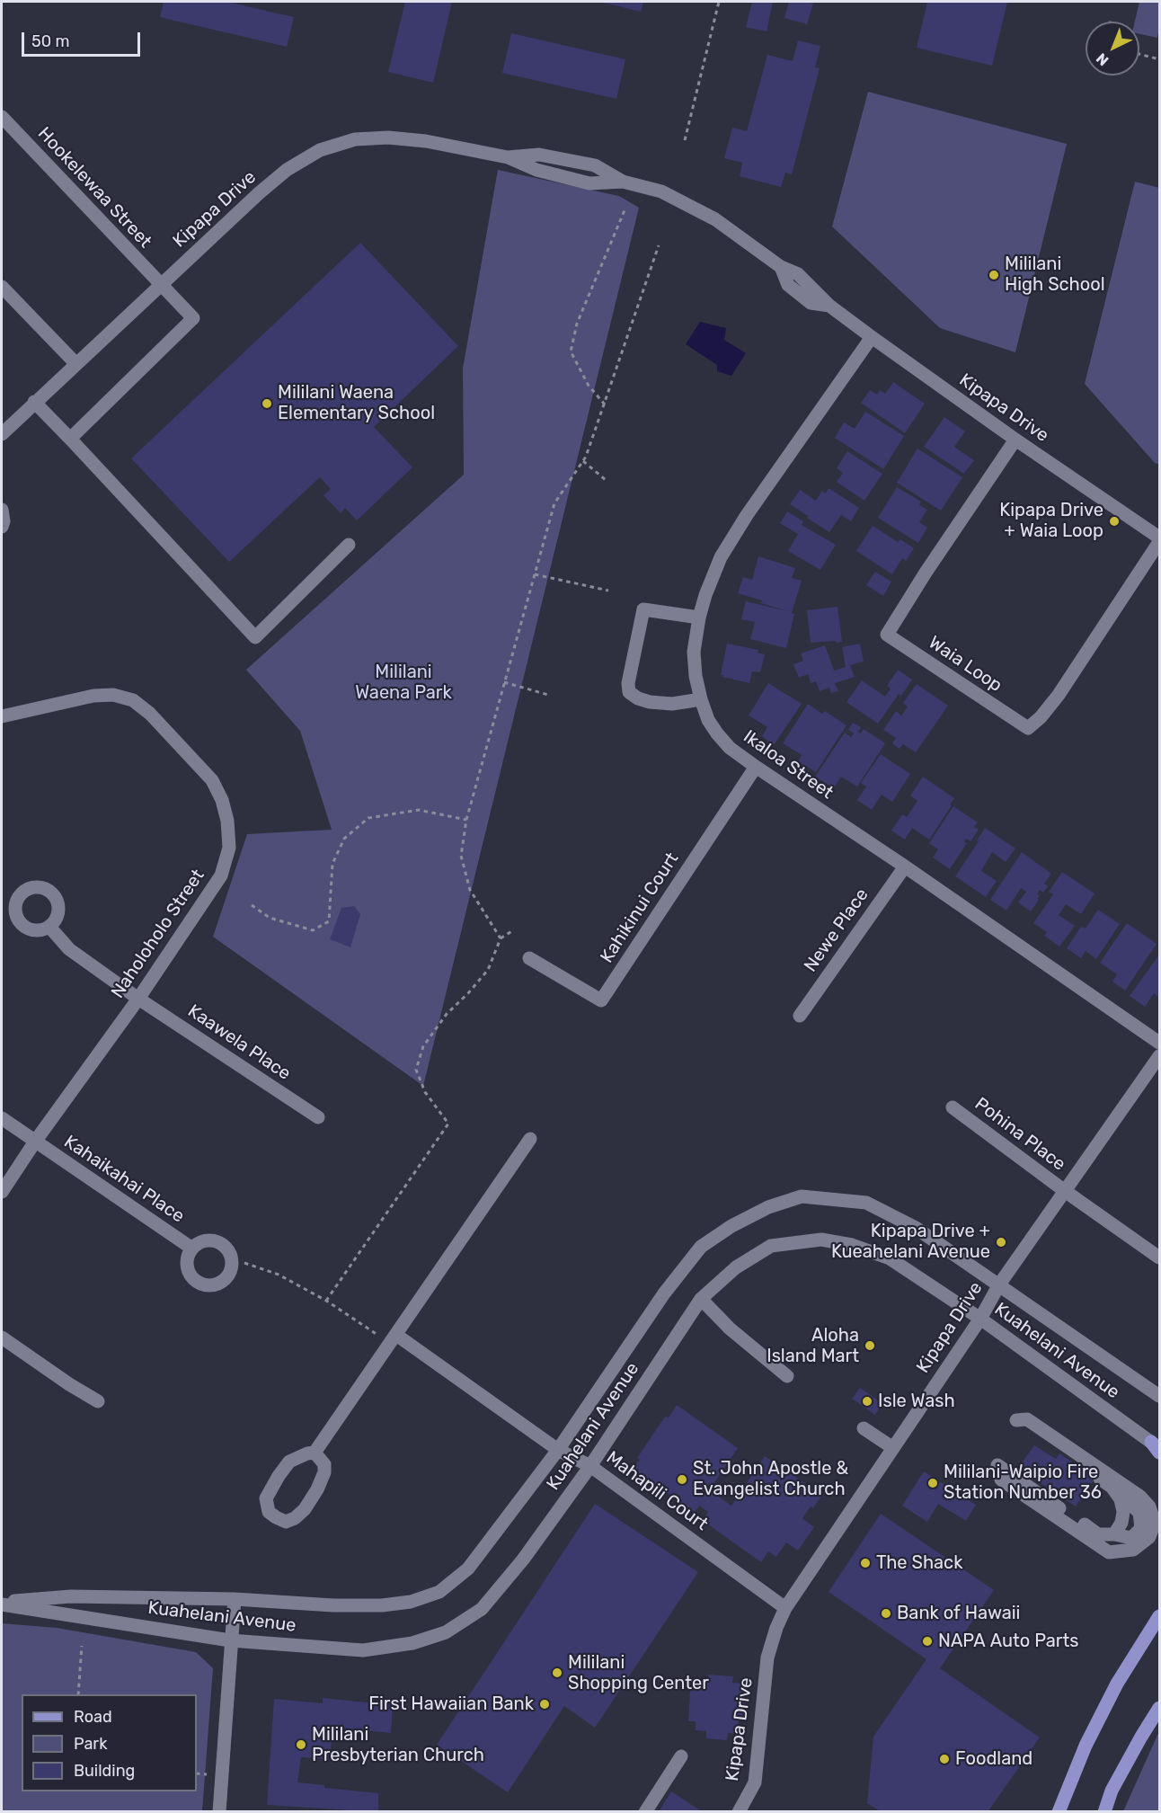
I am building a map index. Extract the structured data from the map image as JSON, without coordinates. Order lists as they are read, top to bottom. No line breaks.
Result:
{"streets":{"street":["Hookelewaa Street","Kipapa Drive","Waia Loop","Ikaloa Street","Kahikinui Court","Newe Place","Naholoholo Street","Kaawela Place","Pohina Place","Kahaikahai Place","Kuahelani Avenue","Mahapili Court"]},"crossings":[["Hookelewaa Street","Kipapa Drive"],["Kipapa Drive","Waia Loop"],["Kipapa Drive","Ikaloa Street"],["Kipapa Drive","Pohina Place"],["Kipapa Drive","Kuahelani Avenue"],["Kipapa Drive","Mahapili Court"],["Ikaloa Street","Kahikinui Court"],["Ikaloa Street","Newe Place"],["Naholoholo Street","Kaawela Place"],["Naholoholo Street","Kahaikahai Place"],["Kuahelani Avenue","Mahapili Court"]],"parks":["Mililani Waena Park"],"places":["Mililani High School","Mililani Waena Elementary School","Kipapa Drive + Waia Loop","Kipapa Drive + Kueahelani Avenue","Aloha Island Mart","Isle Wash","St. John Apostle & Evangelist Church","Mililani-Waipio Fire Station Number 36","The Shack","Bank of Hawaii","NAPA Auto Parts","Mililani Shopping Center","First Hawaiian Bank","Mililani Presbyterian Church","Foodland"],"legend":["Road","Park","Building"],"scale_bar":"50 m","north":"bottom left"}
